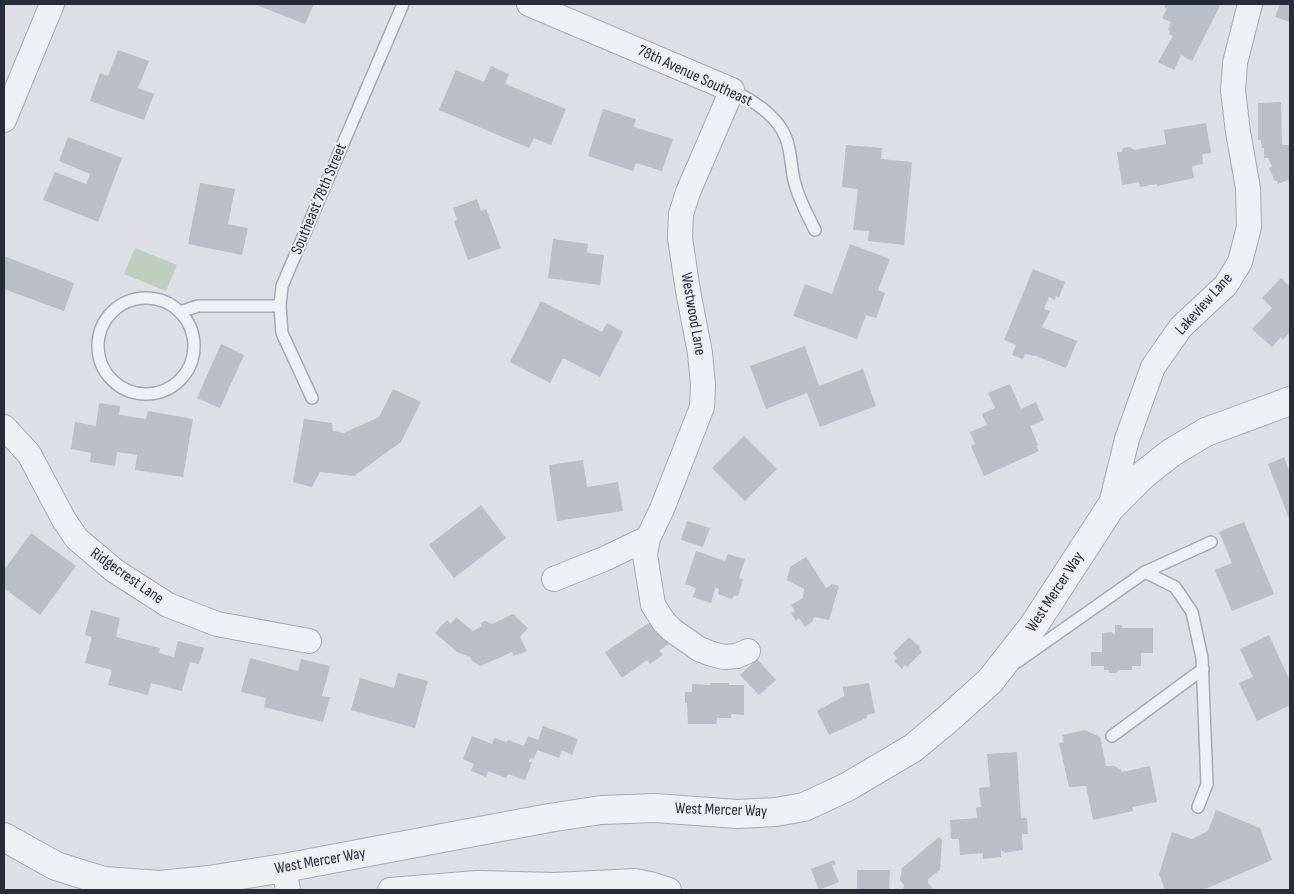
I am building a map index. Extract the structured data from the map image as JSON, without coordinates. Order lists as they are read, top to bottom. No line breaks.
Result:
{"streets":{"street":["78th Avenue Southeast","Lakeview Lane","Westwood Lane","Ridgecrest Lane","West Mercer Way"],"lane":["Southeast 78th Street"]},"crossings":[["78th Avenue Southeast","Westwood Lane"],["Lakeview Lane","West Mercer Way"]]}
